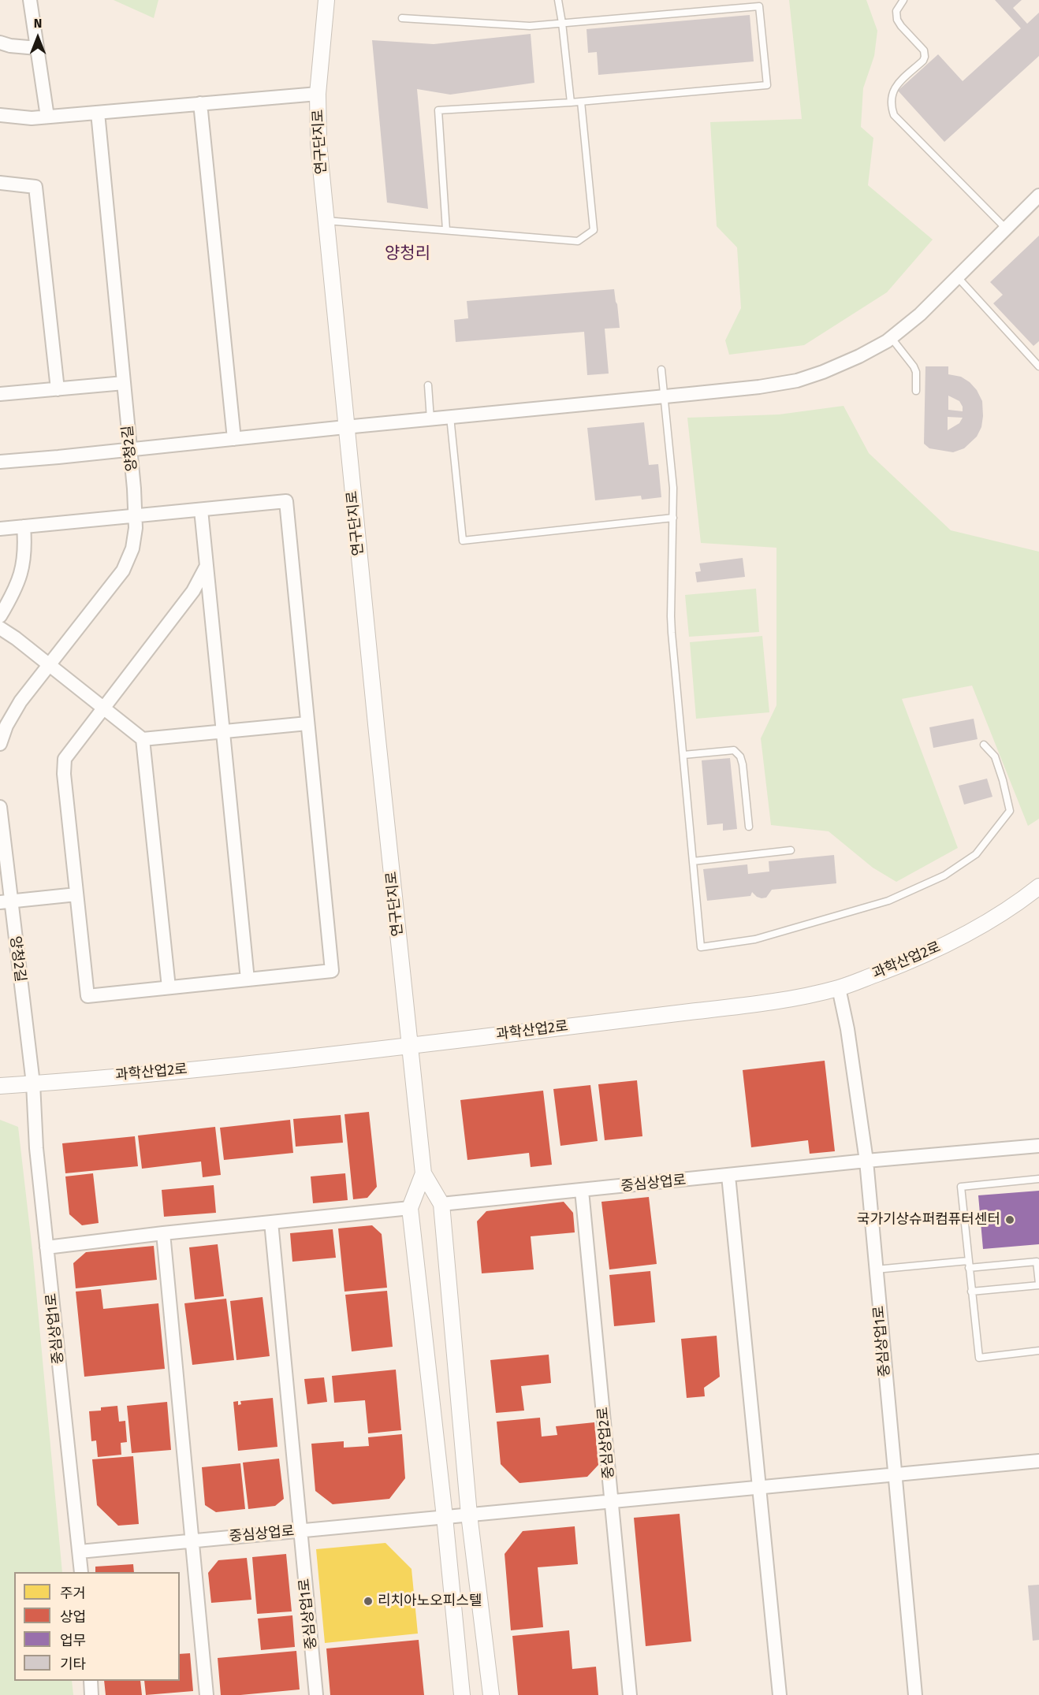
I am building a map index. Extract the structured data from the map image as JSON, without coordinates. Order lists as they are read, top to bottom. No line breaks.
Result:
{"streets":{"street":["연구단지로","양청2길","과학산업2로","중심상업로","중심상업1로","중심상업2로"]},"crossings":[["연구단지로","과학산업2로"],["양청2길","과학산업2로"],["양청2길","중심상업1로"],["과학산업2로","중심상업1로"],["중심상업로","중심상업1로"],["중심상업로","중심상업2로"]],"districts":["양청리"],"places":["국가기상슈퍼컴퓨터센터","리치아노오피스텔"],"legend":["주거","상업","업무","기타"],"north":"top"}
